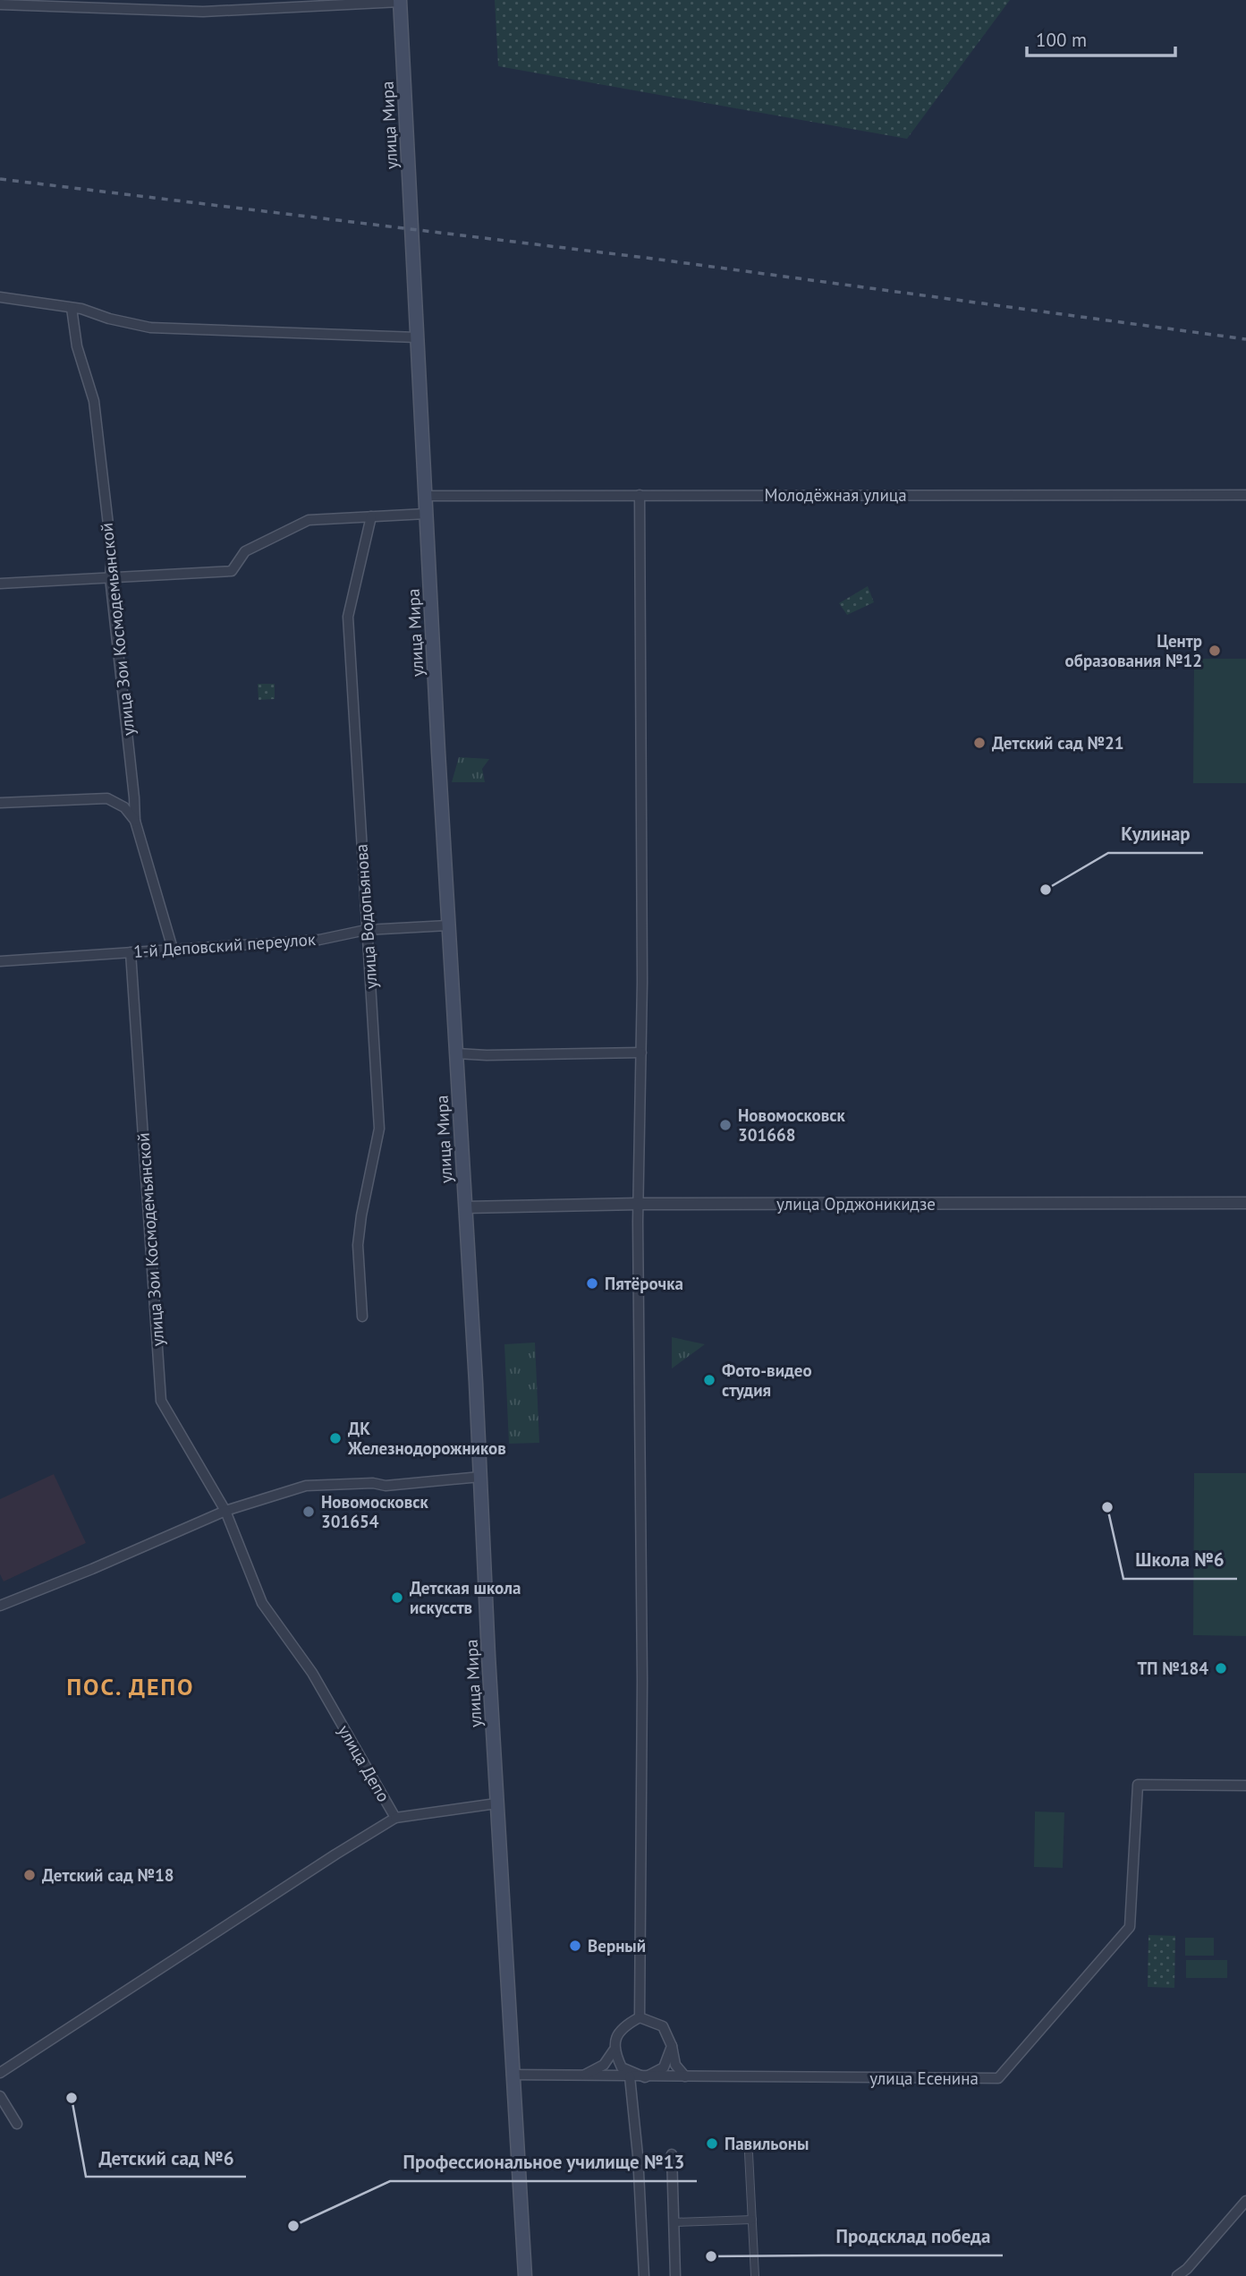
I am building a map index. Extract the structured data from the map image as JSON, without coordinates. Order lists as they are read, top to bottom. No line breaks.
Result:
{"streets":{"main road":["улица Мира"],"street":["Молодёжная улица","улица Зои Космодемьянской","улица Водопьянова","1-й Деповский переулок","улица Орджоникидзе","улица Депо","улица Есенина"]},"crossings":[["улица Мира","Молодёжная улица"],["улица Мира","1-й Деповский переулок"],["улица Мира","улица Орджоникидзе"],["улица Мира","улица Есенина"],["улица Зои Космодемьянской","1-й Деповский переулок"],["улица Зои Космодемьянской","улица Депо"],["улица Водопьянова","1-й Деповский переулок"]],"districts":["ПОС. ДЕПО"],"places":["Центр образования №12","Детский сад №21","Кулинар","Новомосковск 301668","Пятёрочка","Фото-видео студия","ДК Железнодорожников","Школа №6","Новомосковск 301654","Детская школа искусств","ТП №184","Детский сад №18","Верный","Детский сад №6","Павильоны","Профессиональное училище №13","Продсклад победа"],"scale_bar":"100 m"}
